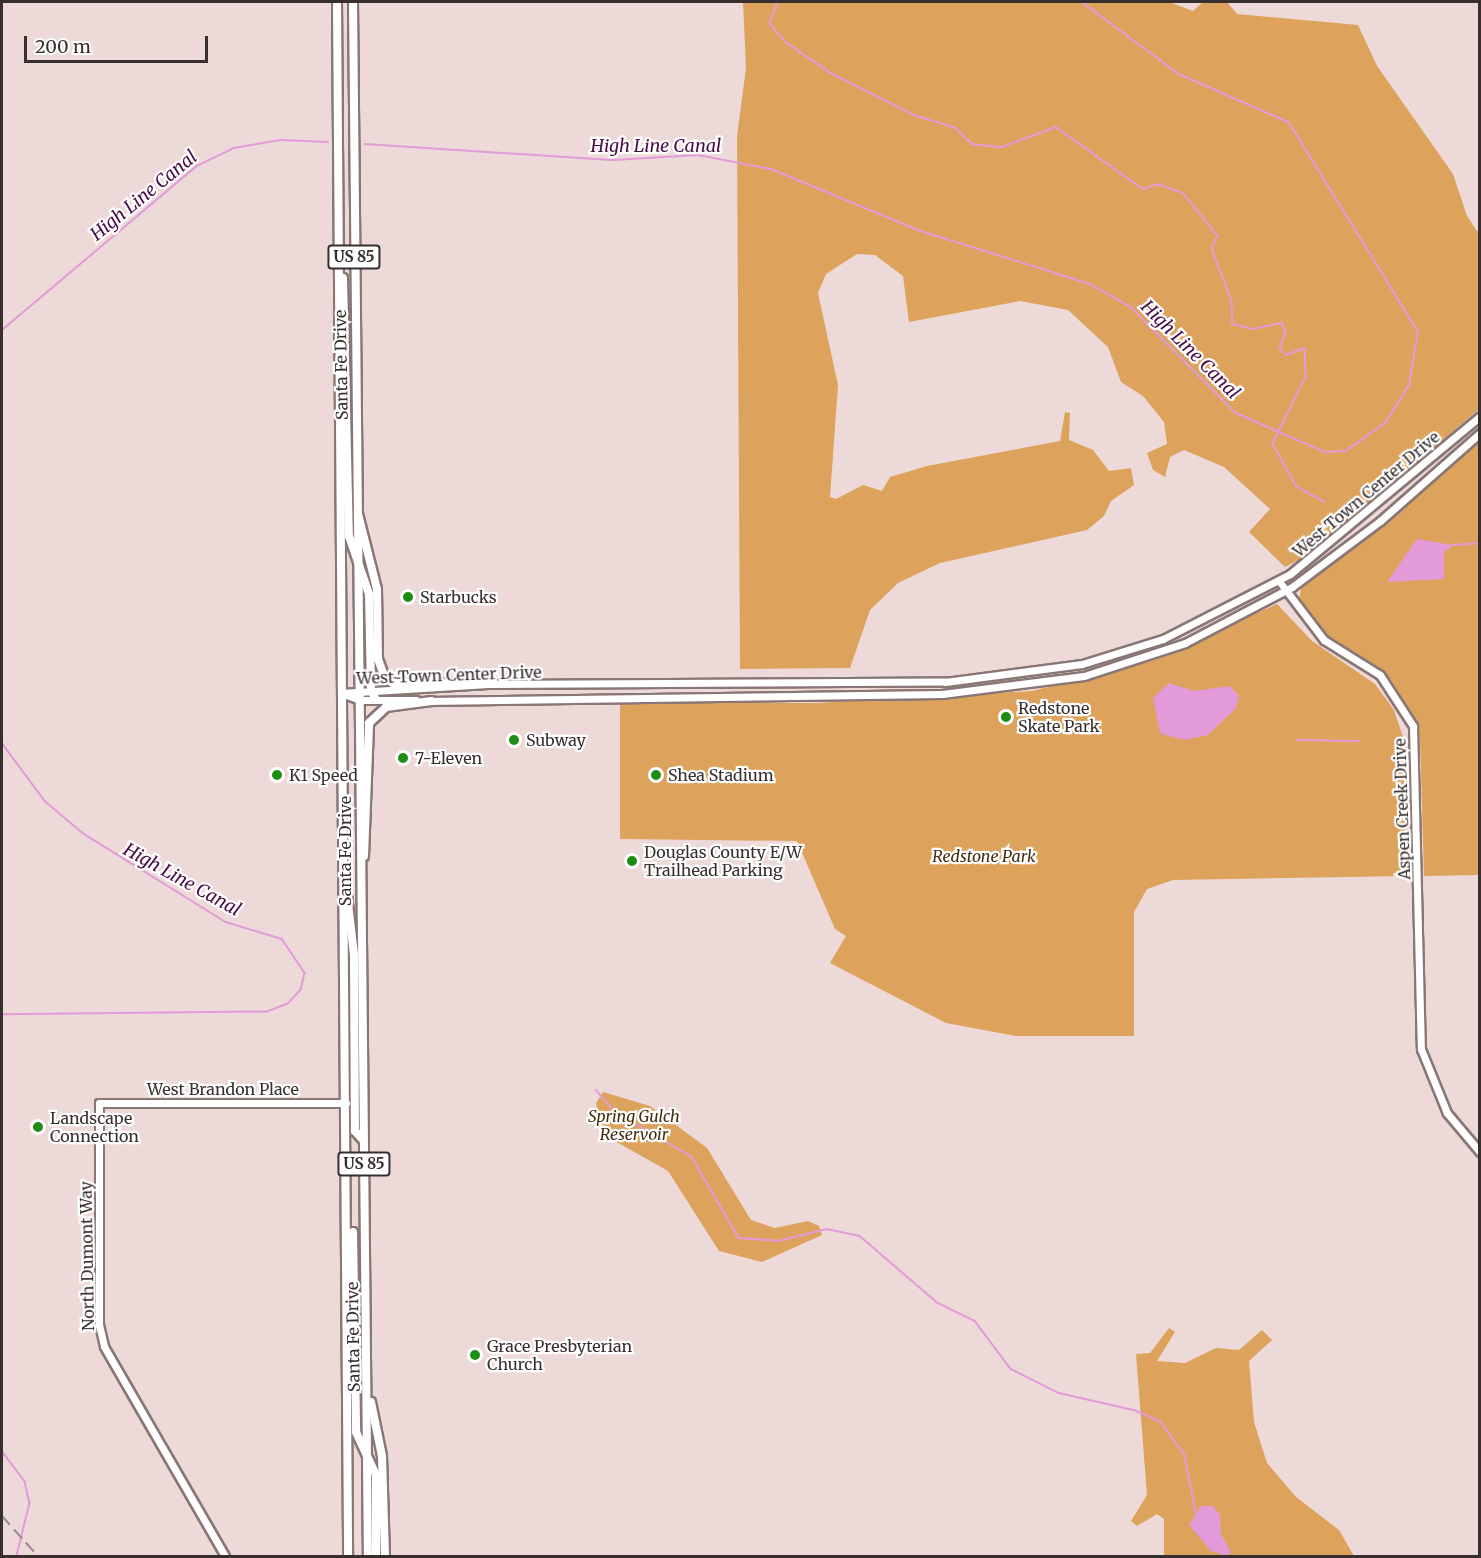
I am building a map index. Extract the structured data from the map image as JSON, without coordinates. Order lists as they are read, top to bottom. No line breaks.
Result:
{"streets":{"highway":["US 85","Santa Fe Drive"],"street":["West Town Center Drive","Aspen Creek Drive","West Brandon Place","North Dumont Way"]},"crossings":[["Santa Fe Drive","West Town Center Drive"],["Santa Fe Drive","West Brandon Place"],["West Town Center Drive","Aspen Creek Drive"],["West Brandon Place","North Dumont Way"]],"water":["High Line Canal"],"parks":["Redstone Park","Spring Gulch Reservoir"],"places":["Starbucks","Redstone Skate Park","Subway","7-Eleven","K1 Speed","Shea Stadium","Douglas County E/W Trailhead Parking","Landscape Connection","Grace Presbyterian Church"],"scale_bar":"200 m"}
